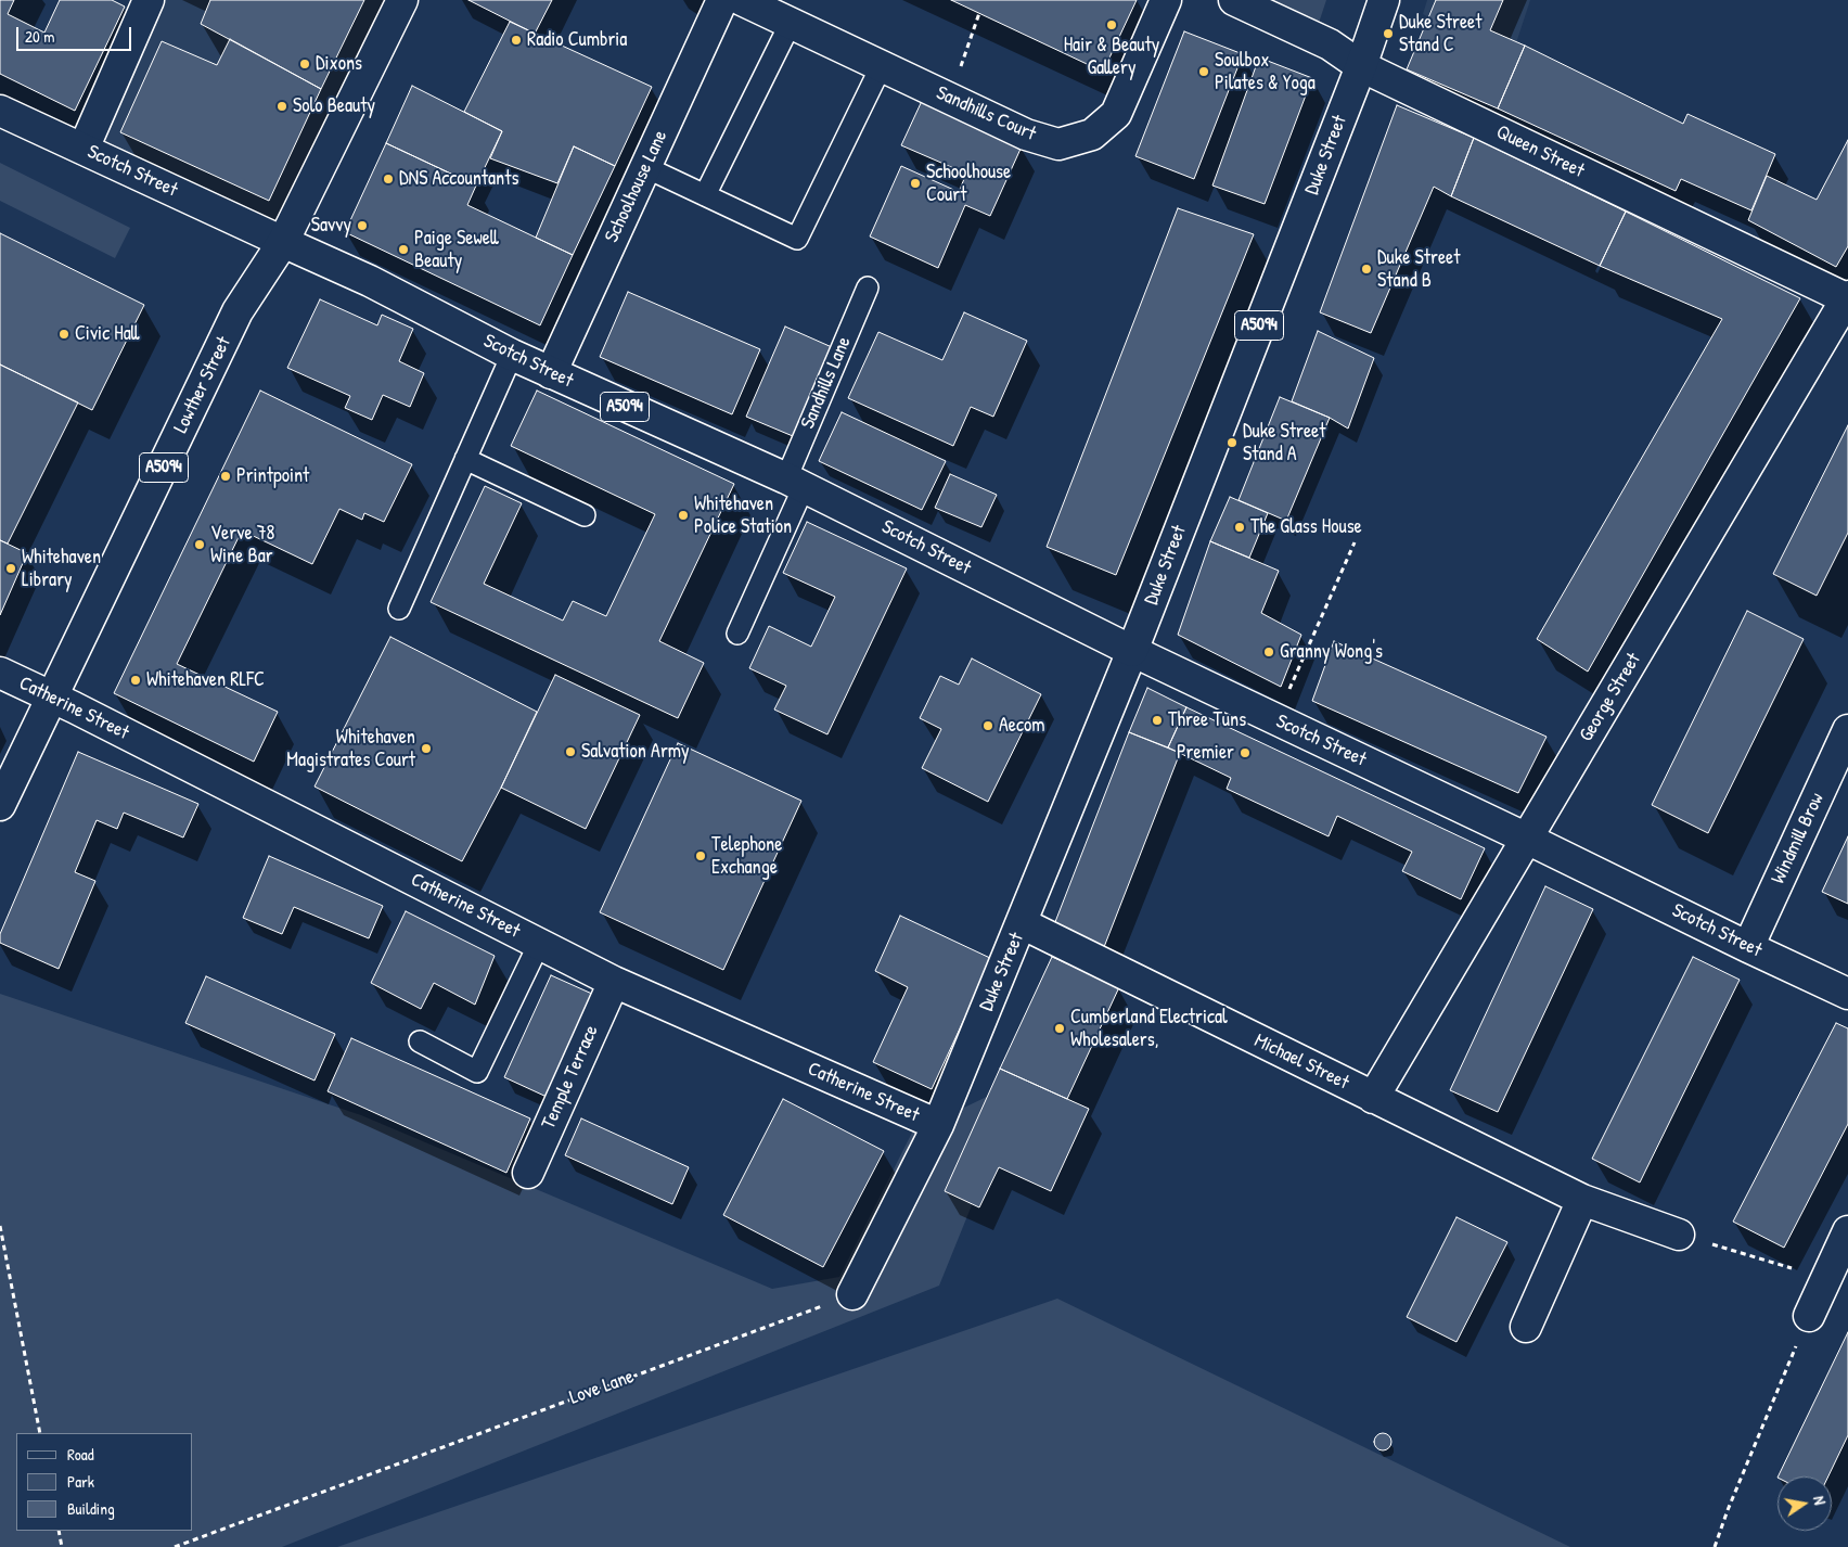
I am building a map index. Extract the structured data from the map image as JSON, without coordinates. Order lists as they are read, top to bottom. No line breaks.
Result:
{"streets":{"street":["Sandhills Court","Queen Street","Duke Street","Scotch Street","Schoolhouse Lane","A5094","Lowther Street","George Street","Catherine Street","Windmill Brow","Michael Street","Temple Terrace"],"lane":["Sandhills Lane"],"path":["Love Lane"]},"crossings":[["Queen Street","Duke Street"],["Queen Street","George Street"],["Duke Street","Scotch Street"],["Duke Street","Catherine Street"],["Duke Street","Michael Street"],["Scotch Street","Schoolhouse Lane"],["Scotch Street","Sandhills Lane"],["Scotch Street","Lowther Street"],["Scotch Street","George Street"],["Scotch Street","Windmill Brow"],["Lowther Street","Catherine Street"],["George Street","Michael Street"],["Catherine Street","Temple Terrace"]],"places":["Hair & Beauty Gallery","Duke Street Stand C","Radio Cumbria","Dixons","Soulbox Pilates & Yoga","Solo Beauty","DNS Accountants","Schoolhouse Court","Savvy","Paige Sewell Beauty","Duke Street Stand B","Civic Hall","Duke Street Stand A","Printpoint","Whitehaven Police Station","The Glass House","Verve 78 Wine Bar","Whitehaven Library","Granny Wong's","Whitehaven RLFC","Three Tuns","Aecom","Whitehaven Magistrates Court","Salvation Army","Premier","Telephone Exchange","Cumberland Electrical Wholesalers,"],"legend":["Road","Park","Building"],"scale_bar":"20 m","north":"right"}
